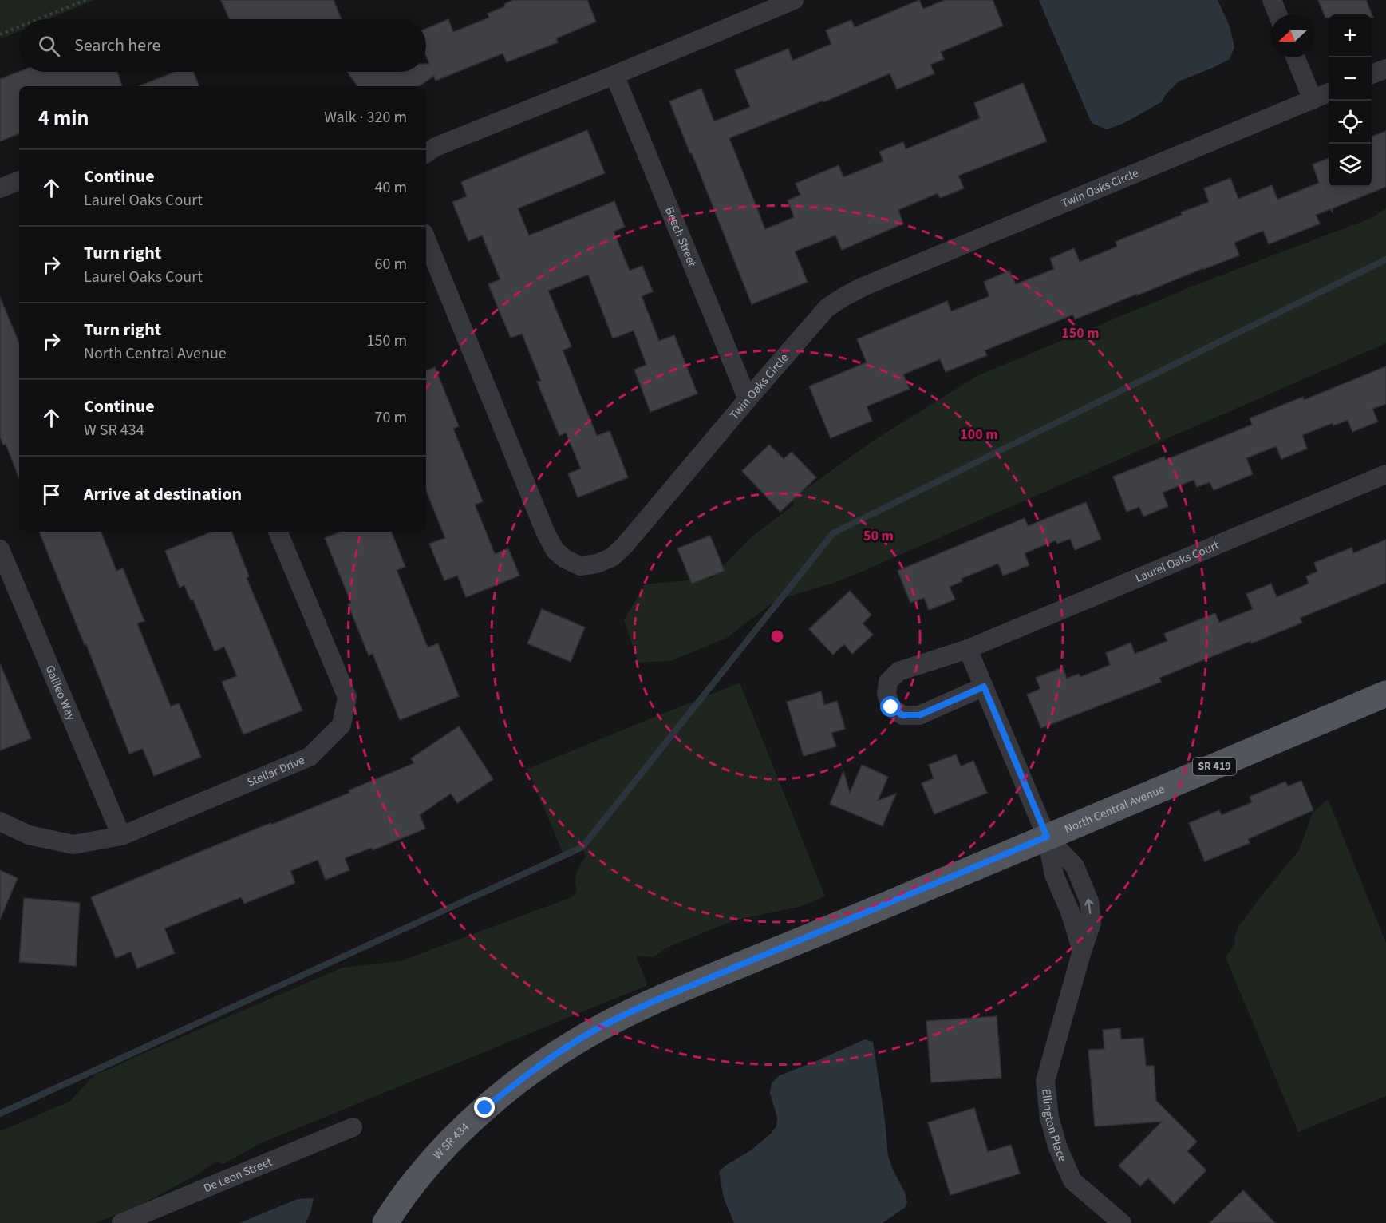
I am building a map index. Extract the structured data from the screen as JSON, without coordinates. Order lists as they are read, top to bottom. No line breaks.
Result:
{"streets":{"main road":["SR 419","North Central Avenue","W SR 434"],"street":["Twin Oaks Circle","Beech Street","Laurel Oaks Court","Galileo Way","Stellar Drive","Ellington Place","De Leon Street"]},"crossings":[["Twin Oaks Circle","Beech Street"],["Galileo Way","Stellar Drive"],["North Central Avenue","Ellington Place"],["North Central Avenue","W SR 434"]],"north":"left","page":{"map_buttons":["+","−"],"search":"Search here","heading":["4 min","Walk · 320 m"],"list":[["Continue","Laurel Oaks Court","40 m"],["Turn right","Laurel Oaks Court","60 m"],["Turn right","North Central Avenue","150 m"],["Continue","W SR 434","70 m"],"Arrive at destination"]},"rings":["150 m","100 m","50 m"]}
